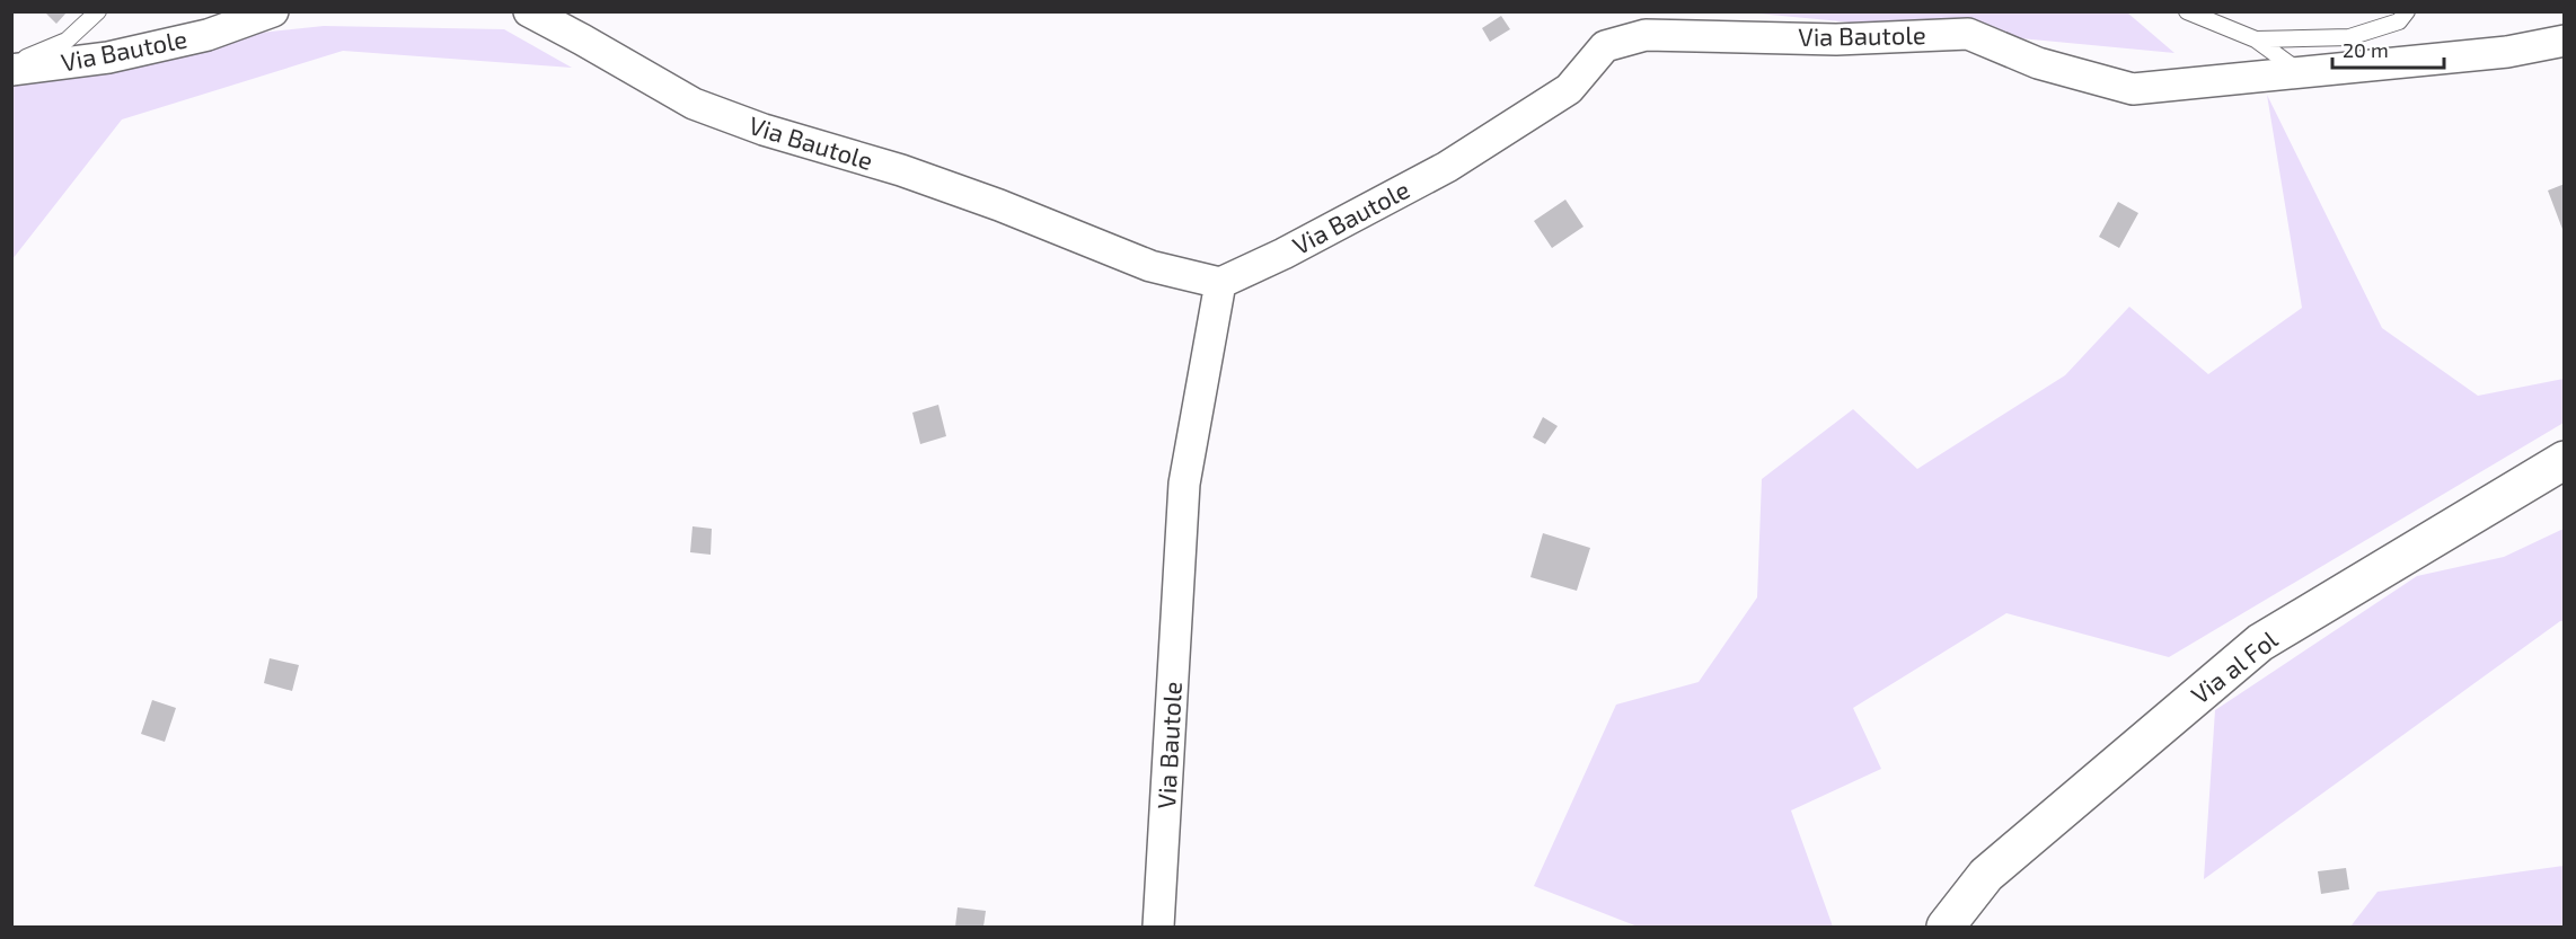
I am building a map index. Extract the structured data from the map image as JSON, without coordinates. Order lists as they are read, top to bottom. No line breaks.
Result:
{"streets":{"street":["Via Bautole","Via al Fol"]},"scale_bar":"20 m"}
